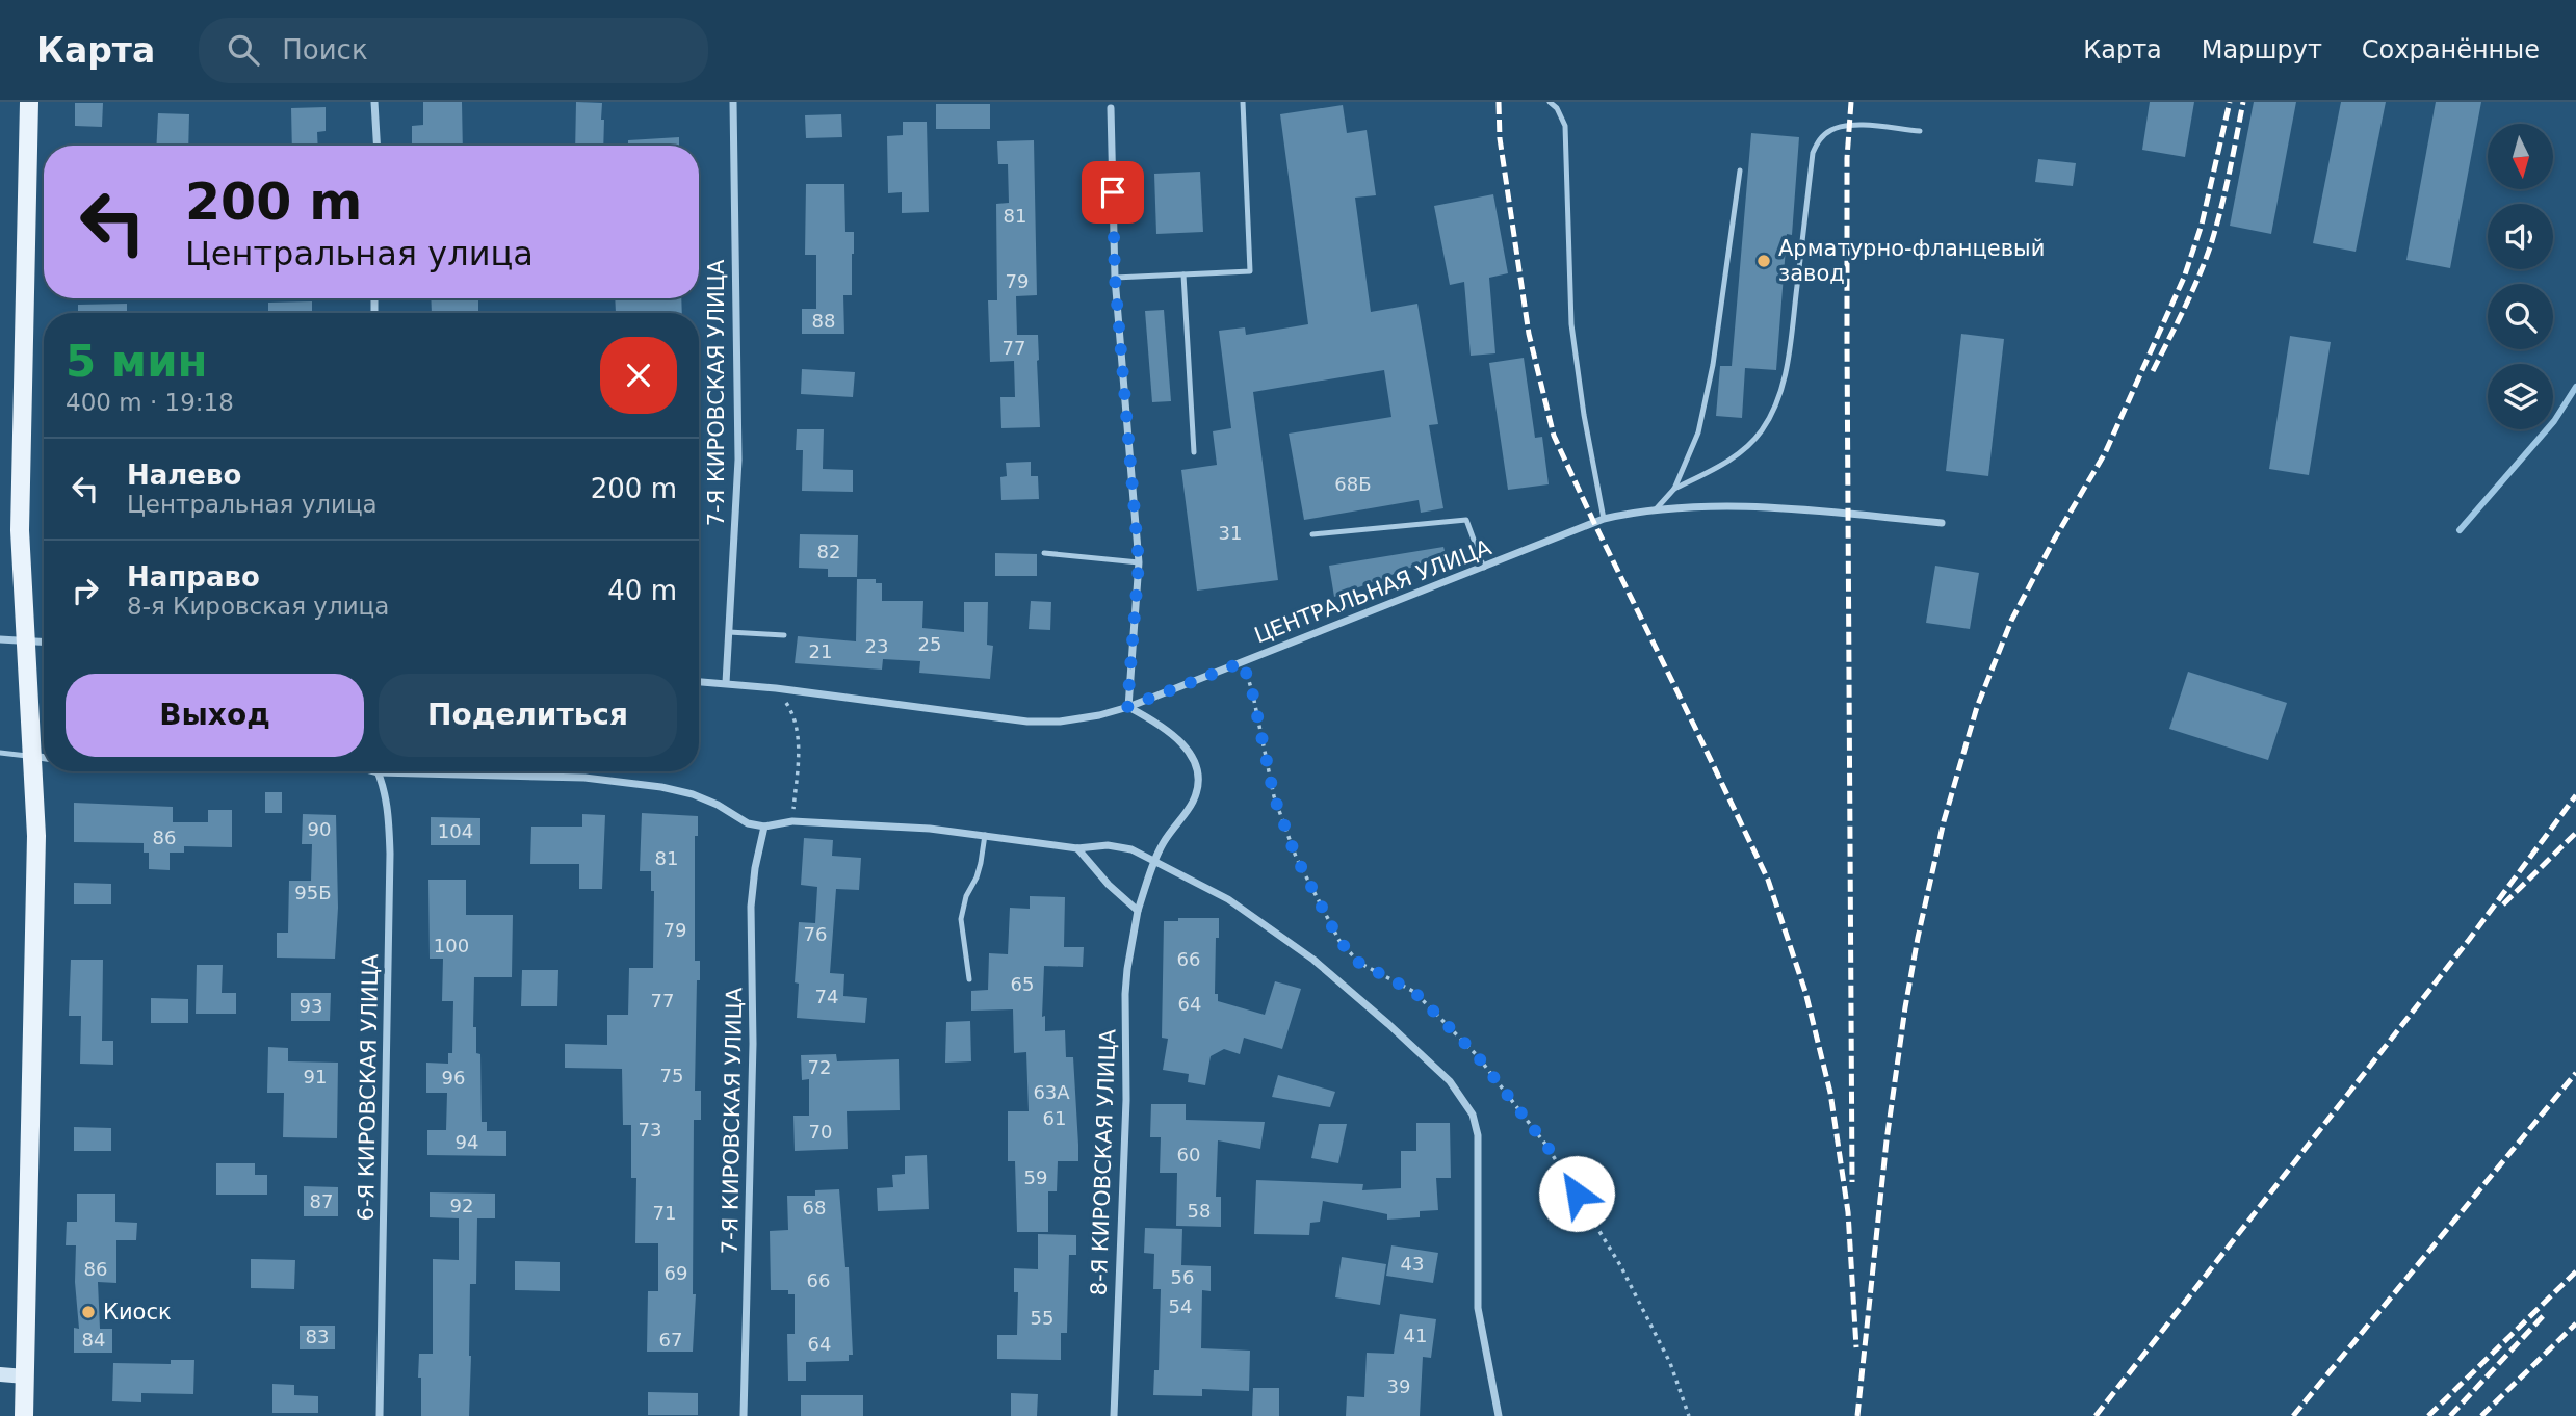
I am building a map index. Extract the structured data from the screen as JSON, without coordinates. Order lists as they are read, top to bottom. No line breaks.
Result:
{"streets":{"street":["7-Я КИРОВСКАЯ УЛИЦА","ЦЕНТРАЛЬНАЯ УЛИЦА","6-Я КИРОВСКАЯ УЛИЦА","8-Я КИРОВСКАЯ УЛИЦА"]},"crossings":[["7-Я КИРОВСКАЯ УЛИЦА","ЦЕНТРАЛЬНАЯ УЛИЦА"],["ЦЕНТРАЛЬНАЯ УЛИЦА","8-Я КИРОВСКАЯ УЛИЦА"]],"places":["Арматурно-фланцевый завод","Киоск"],"house_numbers":["81","79","88","77","68Б","31","82","25","23","21","90","104","86","81","95Б","79","76","100","66","65","74","77","64","93","72","75","91","96","63А","61","73","70","94","60","59","87","92","68","58","71","43","86","69","56","66","54","55","41","83","84","67","64","39"],"north":"bottom","page":{"header":"Карта","search":"Поиск","nav":["Карта","Маршрут","Сохранённые"],"turn":["200 m","Центральная улица"],"heading":["5 мин","400 m · 19:18"],"list":[{"name":"Налево","note":"Центральная улица","value":"200 m"},{"name":"Направо","note":"8-я Кировская улица","value":"40 m"}],"buttons":["Выход","Поделиться"]}}
